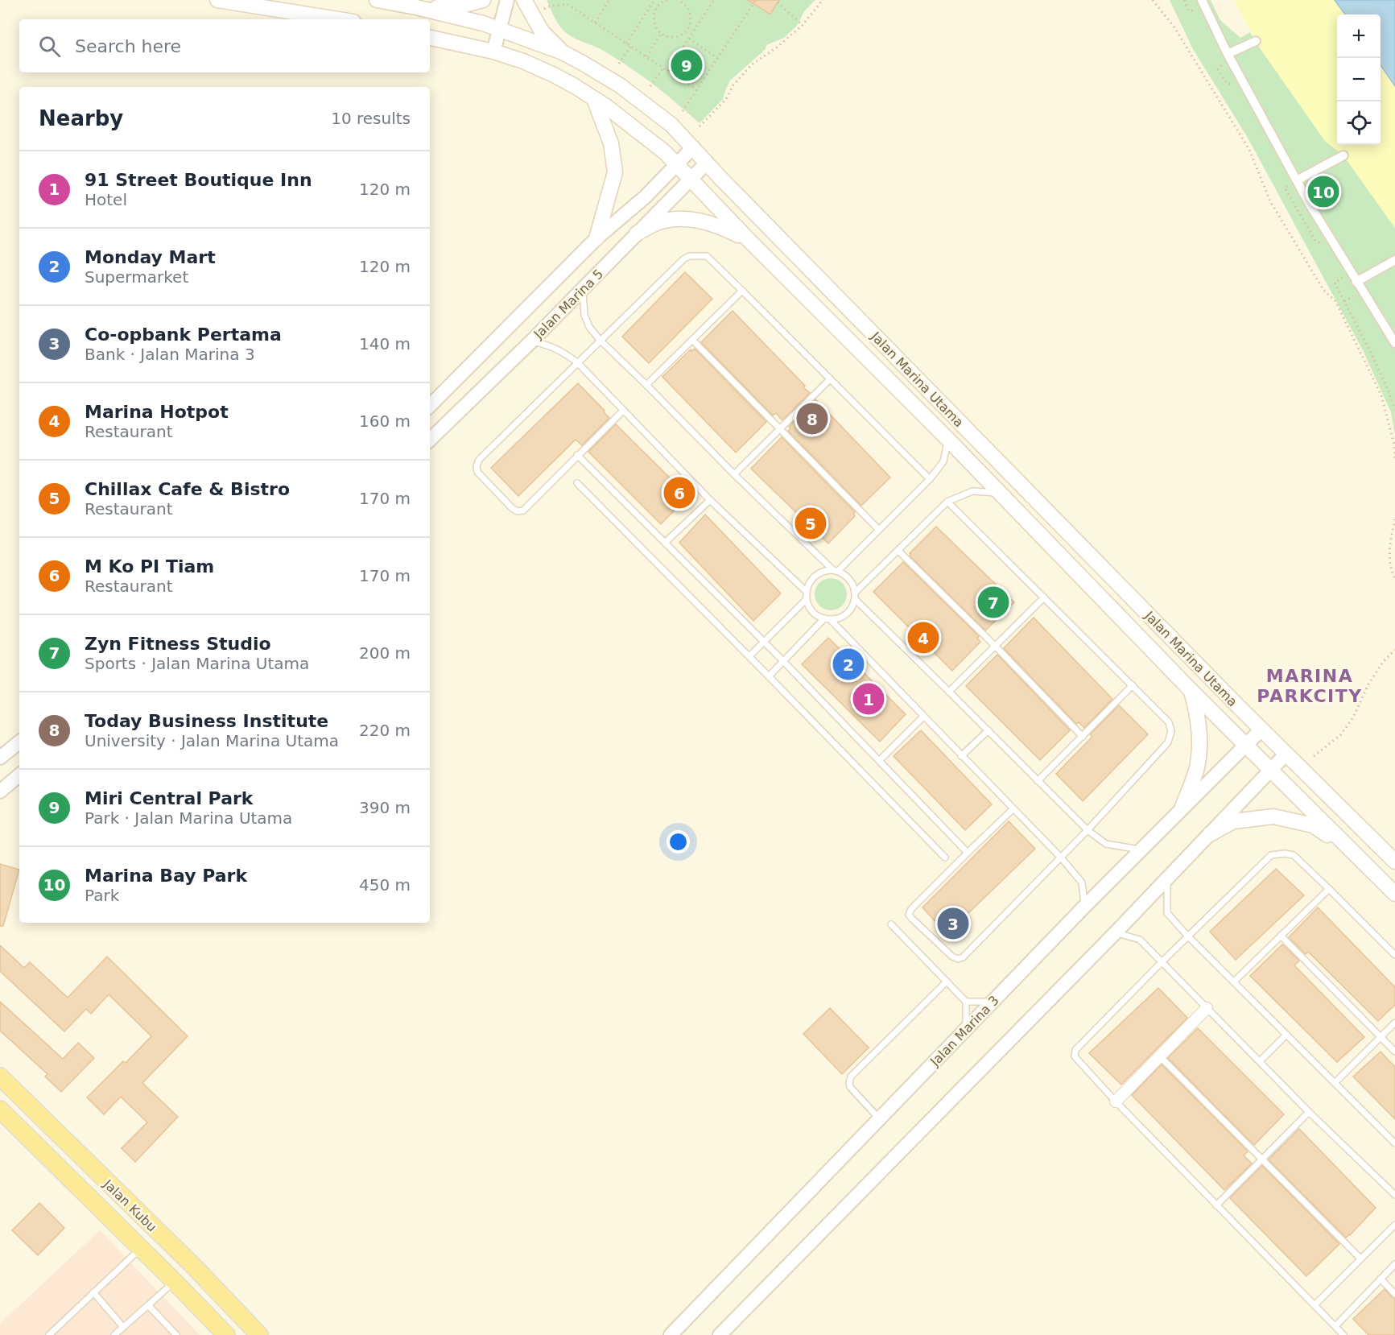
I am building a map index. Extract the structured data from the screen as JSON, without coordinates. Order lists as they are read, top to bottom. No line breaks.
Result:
{"streets":{"main road":["Jalan Marina Utama","Jalan Kubu"],"street":["Jalan Marina 5","Jalan Marina 3"]},"crossings":[["Jalan Marina 5","Jalan Marina Utama"],["Jalan Marina Utama","Jalan Marina 3"]],"districts":["MARINA PARKCITY"],"page":{"map_buttons":["+","−"],"search":"Search here","pins":["9","10","8","6","5","7","4","2","1","3"],"heading":["Nearby","10 results"],"list":[{"mark":"1","name":"91 Street Boutique Inn","note":"Hotel","value":"120 m"},{"mark":"2","name":"Monday Mart","note":"Supermarket","value":"120 m"},{"mark":"3","name":"Co-opbank Pertama","note":"Bank · Jalan Marina 3","value":"140 m"},{"mark":"4","name":"Marina Hotpot","note":"Restaurant","value":"160 m"},{"mark":"5","name":"Chillax Cafe & Bistro","note":"Restaurant","value":"170 m"},{"mark":"6","name":"M Ko PI Tiam","note":"Restaurant","value":"170 m"},{"mark":"7","name":"Zyn Fitness Studio","note":"Sports · Jalan Marina Utama","value":"200 m"},{"mark":"8","name":"Today Business Institute","note":"University · Jalan Marina Utama","value":"220 m"},{"mark":"9","name":"Miri Central Park","note":"Park · Jalan Marina Utama","value":"390 m"},{"mark":"10","name":"Marina Bay Park","note":"Park","value":"450 m"}]}}
